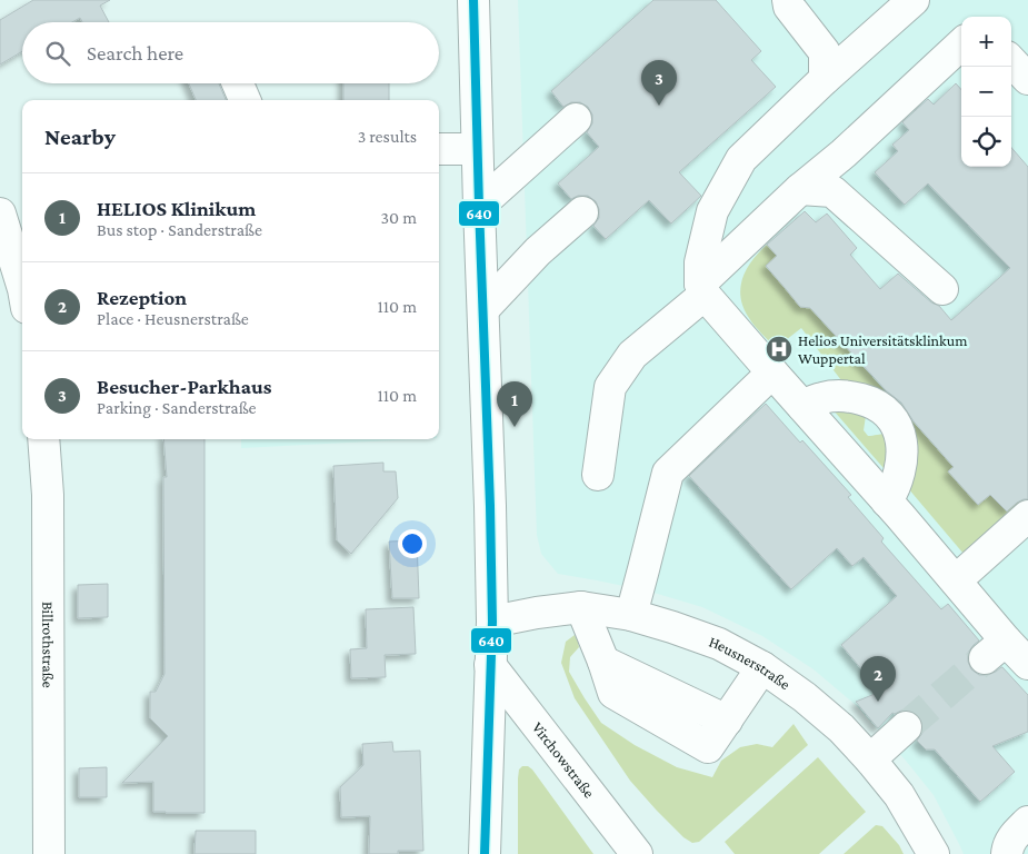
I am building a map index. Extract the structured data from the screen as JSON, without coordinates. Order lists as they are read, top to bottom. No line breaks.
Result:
{"streets":{"street":["Billrothstraße","Heusnerstraße","Virchowstraße"]},"places":{"hospital":["Helios Universitätsklinkum Wuppertal"]},"lines":["transit line 640"],"page":{"map_buttons":["+","−"],"search":"Search here","pins":["3","1","2"],"heading":["Nearby","3 results"],"list":[{"mark":"1","name":"HELIOS Klinikum","note":"Bus stop · Sanderstraße","value":"30 m"},{"mark":"2","name":"Rezeption","note":"Place · Heusnerstraße","value":"110 m"},{"mark":"3","name":"Besucher-Parkhaus","note":"Parking · Sanderstraße","value":"110 m"}]}}
